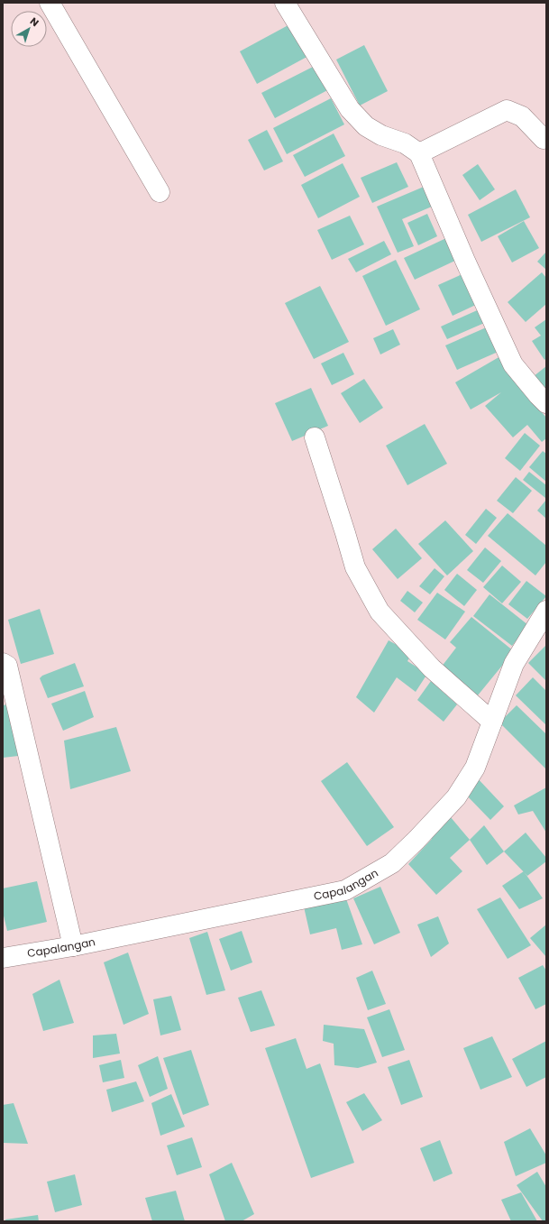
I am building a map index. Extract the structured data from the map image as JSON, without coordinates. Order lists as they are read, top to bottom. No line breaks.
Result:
{"streets":{"street":["Capalangan"]},"north":"top right"}
